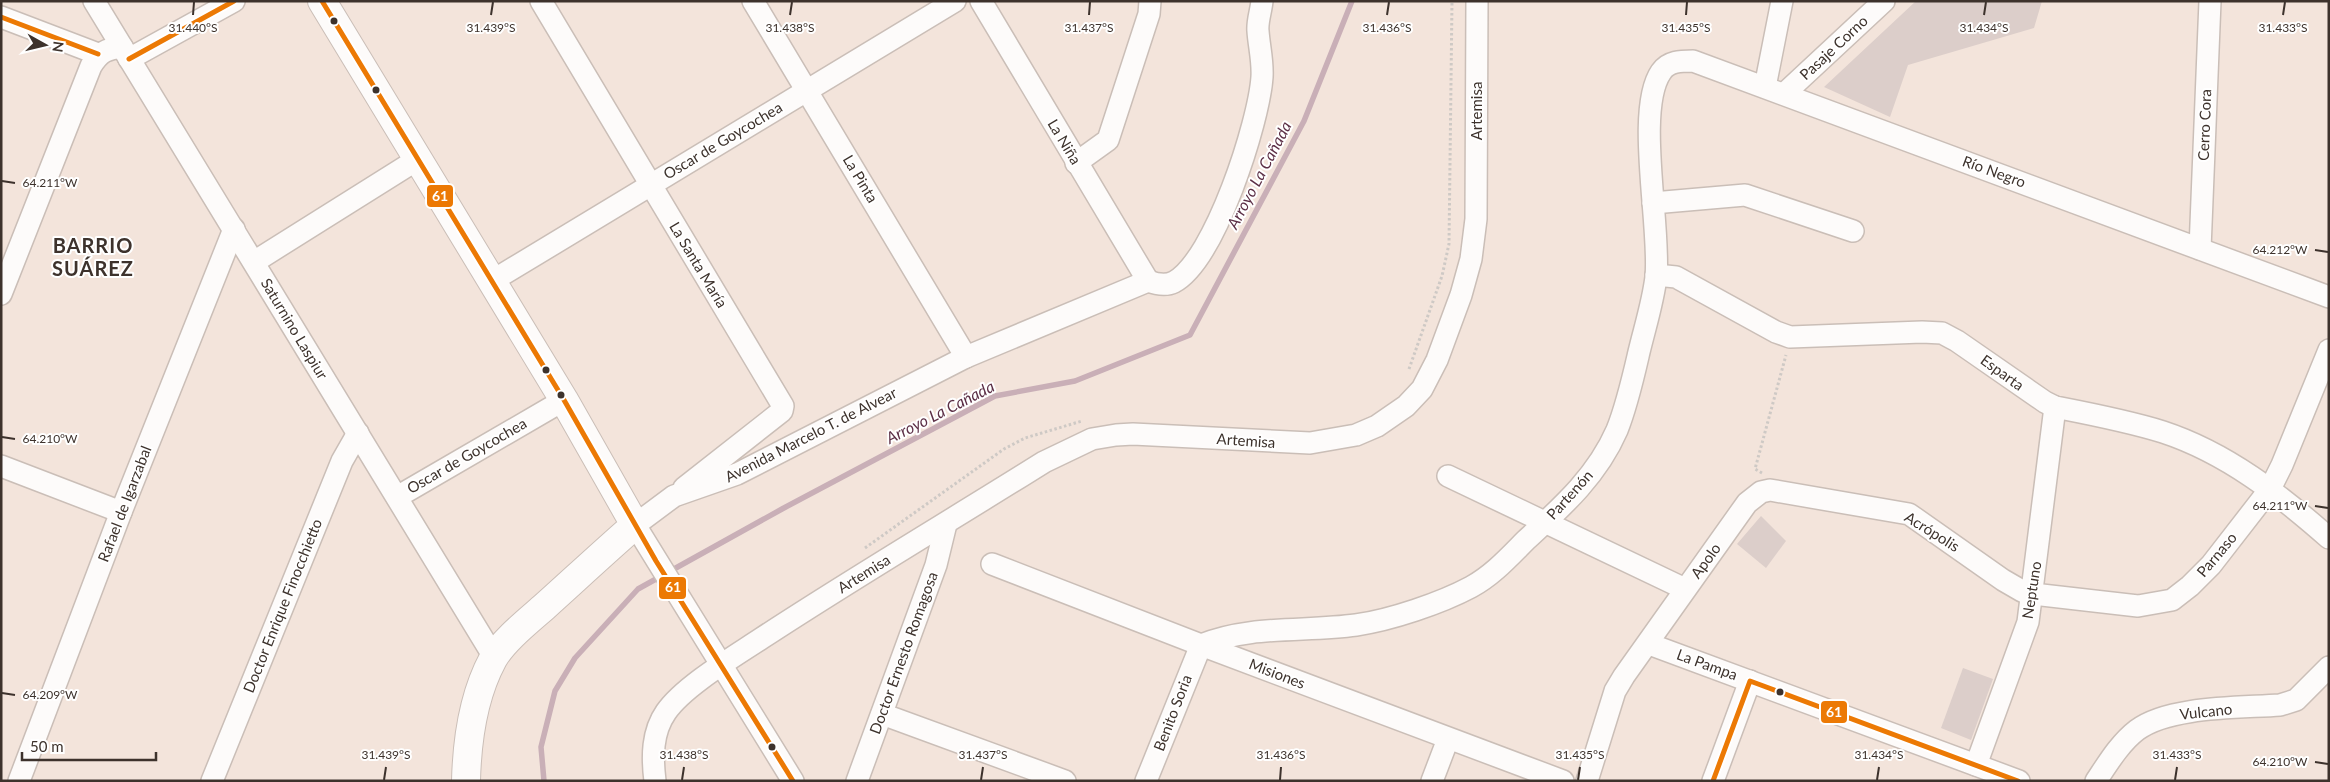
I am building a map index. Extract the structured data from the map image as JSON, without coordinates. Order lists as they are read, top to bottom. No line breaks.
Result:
{"streets":{"main road":["Avenida Marcelo T. de Alvear"],"street":["Pasaje Corno","Artemisa","Cerro Cora","Oscar de Goycochea","La Niña","Río Negro","La Pinta","La Santa María","Saturnino Laspiur","Esparta","Partenón","Rafael de Igarzabal","Acrópolis","Parnaso","Apolo","Neptuno","Doctor Enrique Finocchietto","Doctor Ernesto Romagosa","La Pampa","Misiones","Vulcano","Benito Soria"]},"crossings":[["Pasaje Corno","Río Negro"],["Artemisa","Doctor Ernesto Romagosa"],["Cerro Cora","Río Negro"],["Oscar de Goycochea","La Pinta"],["Oscar de Goycochea","La Santa María"],["Oscar de Goycochea","Saturnino Laspiur"],["La Niña","Avenida Marcelo T. de Alvear"],["Río Negro","Partenón"],["La Pinta","Avenida Marcelo T. de Alvear"],["La Santa María","Avenida Marcelo T. de Alvear"],["Saturnino Laspiur","Avenida Marcelo T. de Alvear"],["Saturnino Laspiur","Rafael de Igarzabal"],["Saturnino Laspiur","Doctor Enrique Finocchietto"],["Esparta","Partenón"],["Esparta","Parnaso"],["Esparta","Neptuno"],["Partenón","Misiones"],["Partenón","Benito Soria"],["Acrópolis","Parnaso"],["Acrópolis","Apolo"],["Acrópolis","Neptuno"],["Parnaso","Neptuno"],["Apolo","La Pampa"],["Neptuno","La Pampa"],["Misiones","Benito Soria"]],"districts":["BARRIO SUÁREZ"],"water":["Arroyo La Cañada"],"lines":["transit line 61"],"scale_bar":"50 m","north":"right","coordinates":["31.440°S","31.439°S","31.438°S","31.437°S","31.436°S","31.435°S","31.434°S","31.433°S","64.211°W","64.212°W","64.210°W","64.209°W"]}
